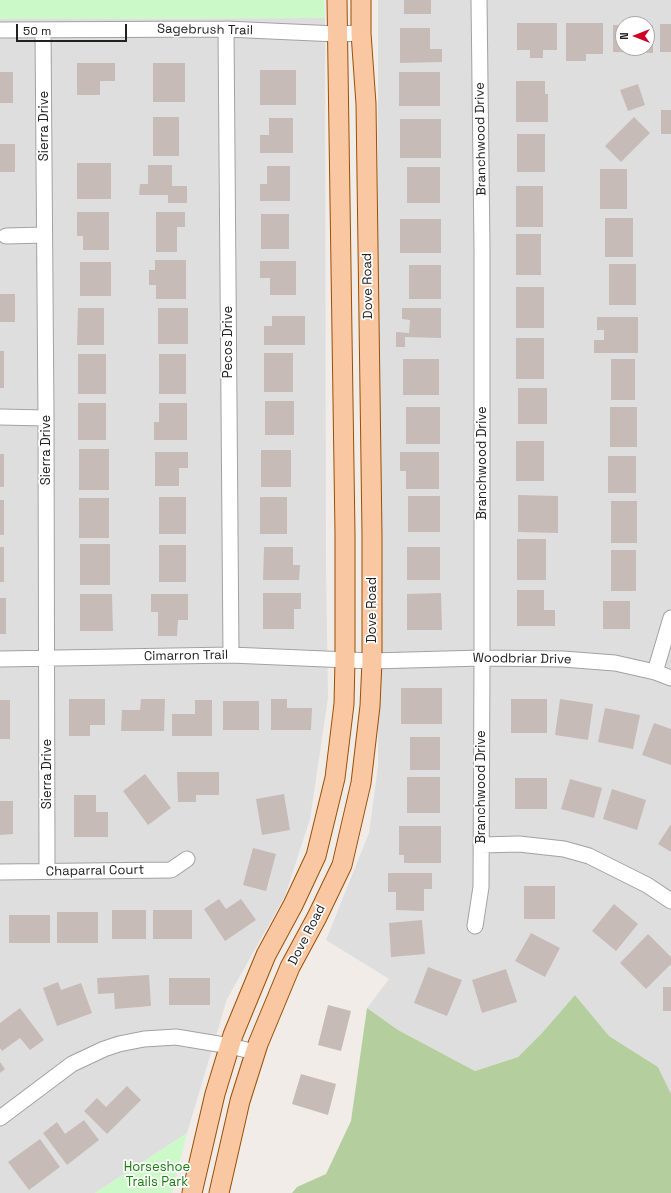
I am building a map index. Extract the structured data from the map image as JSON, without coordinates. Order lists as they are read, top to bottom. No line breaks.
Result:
{"streets":{"main road":["Dove Road"],"street":["Sagebrush Trail","Sierra Drive","Branchwood Drive","Pecos Drive","Cimarron Trail","Woodbriar Drive","Chaparral Court"]},"crossings":[["Sagebrush Trail","Sierra Drive"],["Sagebrush Trail","Dove Road"],["Sagebrush Trail","Pecos Drive"],["Sierra Drive","Cimarron Trail"],["Sierra Drive","Chaparral Court"],["Branchwood Drive","Woodbriar Drive"],["Dove Road","Cimarron Trail"],["Dove Road","Woodbriar Drive"],["Pecos Drive","Cimarron Trail"],["Cimarron Trail","Woodbriar Drive"]],"parks":["Horseshoe Trails Park"],"scale_bar":"50 m","north":"left"}
